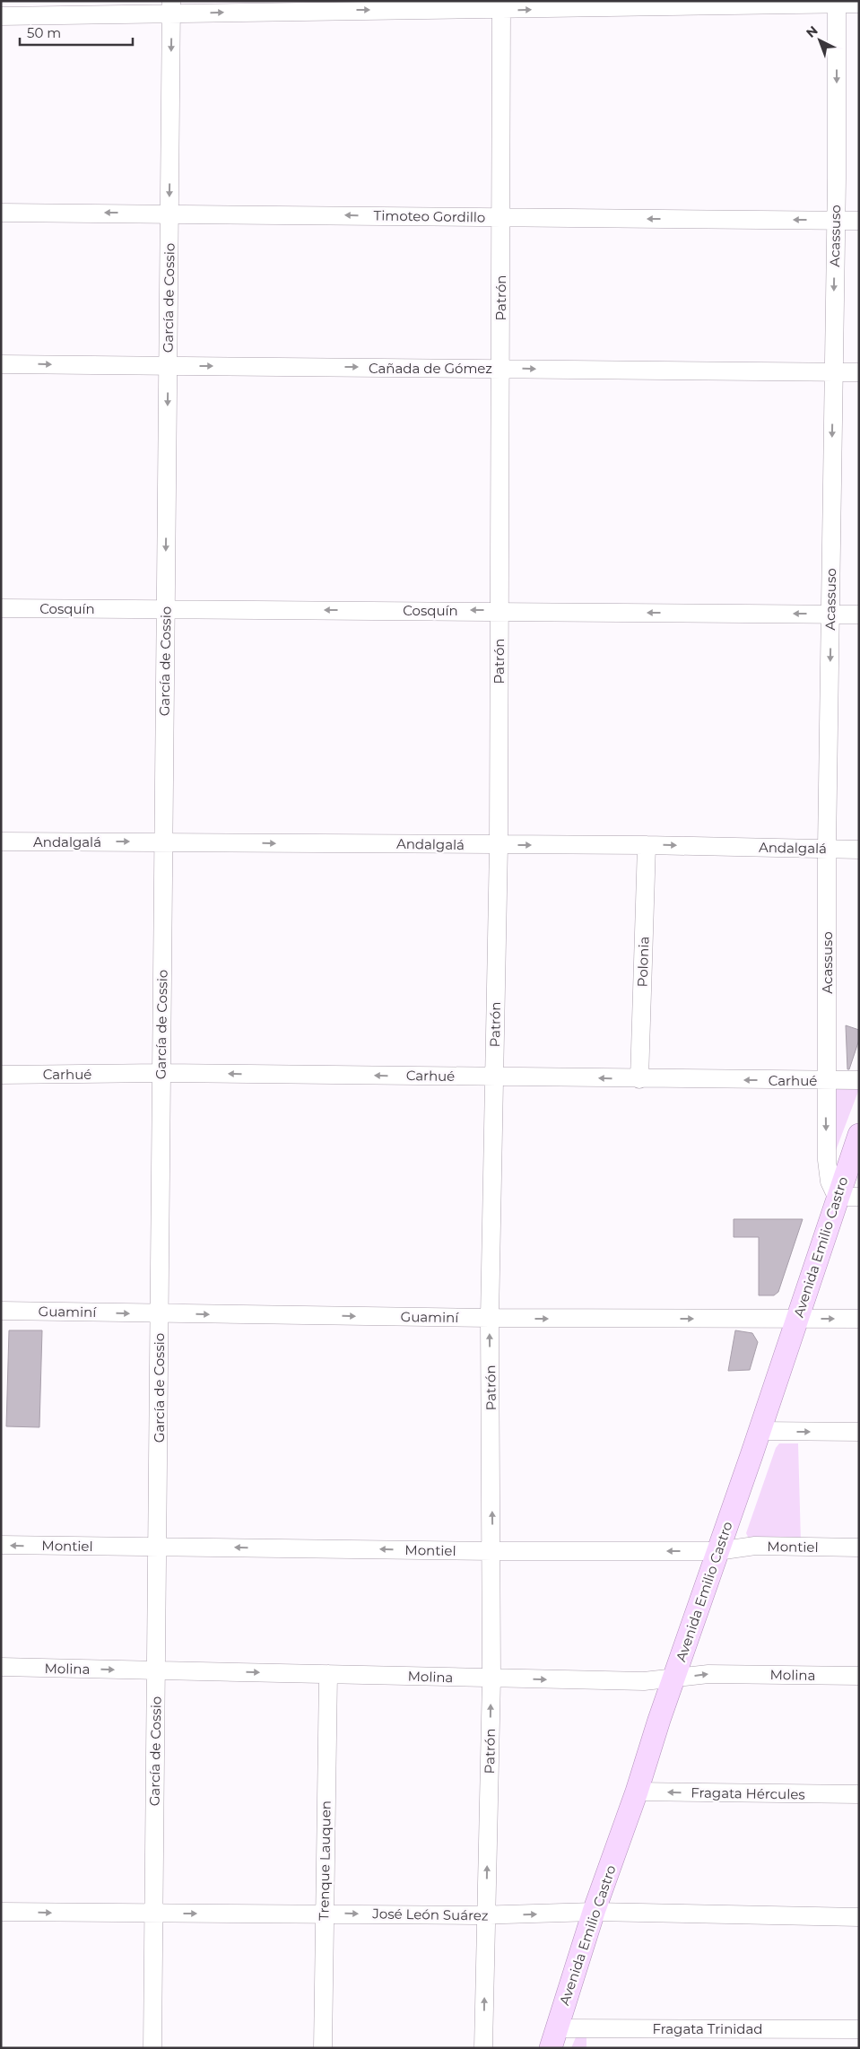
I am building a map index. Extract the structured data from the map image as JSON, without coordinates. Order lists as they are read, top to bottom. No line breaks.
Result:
{"streets":{"main road":["Avenida Emilio Castro"],"street":["Timoteo Gordillo","Acassuso","García de Cossio","Patrón","Cañada de Gómez","Cosquín","Andalgalá","Polonia","Carhué","Guaminí","Montiel","Molina","Fragata Hércules","Trenque Lauquen","José León Suárez","Fragata Trinidad"]},"crossings":[["Timoteo Gordillo","Acassuso"],["Timoteo Gordillo","García de Cossio"],["Timoteo Gordillo","Patrón"],["Acassuso","Cañada de Gómez"],["Acassuso","Cosquín"],["Acassuso","Andalgalá"],["Acassuso","Carhué"],["Acassuso","Avenida Emilio Castro"],["García de Cossio","Cañada de Gómez"],["García de Cossio","Cosquín"],["García de Cossio","Andalgalá"],["García de Cossio","Carhué"],["García de Cossio","Guaminí"],["García de Cossio","Montiel"],["García de Cossio","Molina"],["García de Cossio","José León Suárez"],["Patrón","Cañada de Gómez"],["Patrón","Cosquín"],["Patrón","Andalgalá"],["Patrón","Carhué"],["Patrón","Guaminí"],["Patrón","Montiel"],["Patrón","Molina"],["Patrón","José León Suárez"],["Andalgalá","Polonia"],["Polonia","Carhué"],["Avenida Emilio Castro","Guaminí"],["Avenida Emilio Castro","Montiel"],["Avenida Emilio Castro","Molina"],["Avenida Emilio Castro","Fragata Hércules"],["Avenida Emilio Castro","José León Suárez"],["Avenida Emilio Castro","Fragata Trinidad"],["Molina","Trenque Lauquen"],["Trenque Lauquen","José León Suárez"]],"one_way":["Timoteo Gordillo","Acassuso","Cañada de Gómez","Cosquín","Andalgalá","Carhué","Guaminí","Montiel","Molina","Fragata Hércules","José León Suárez"],"scale_bar":"50 m","north":"top left"}
